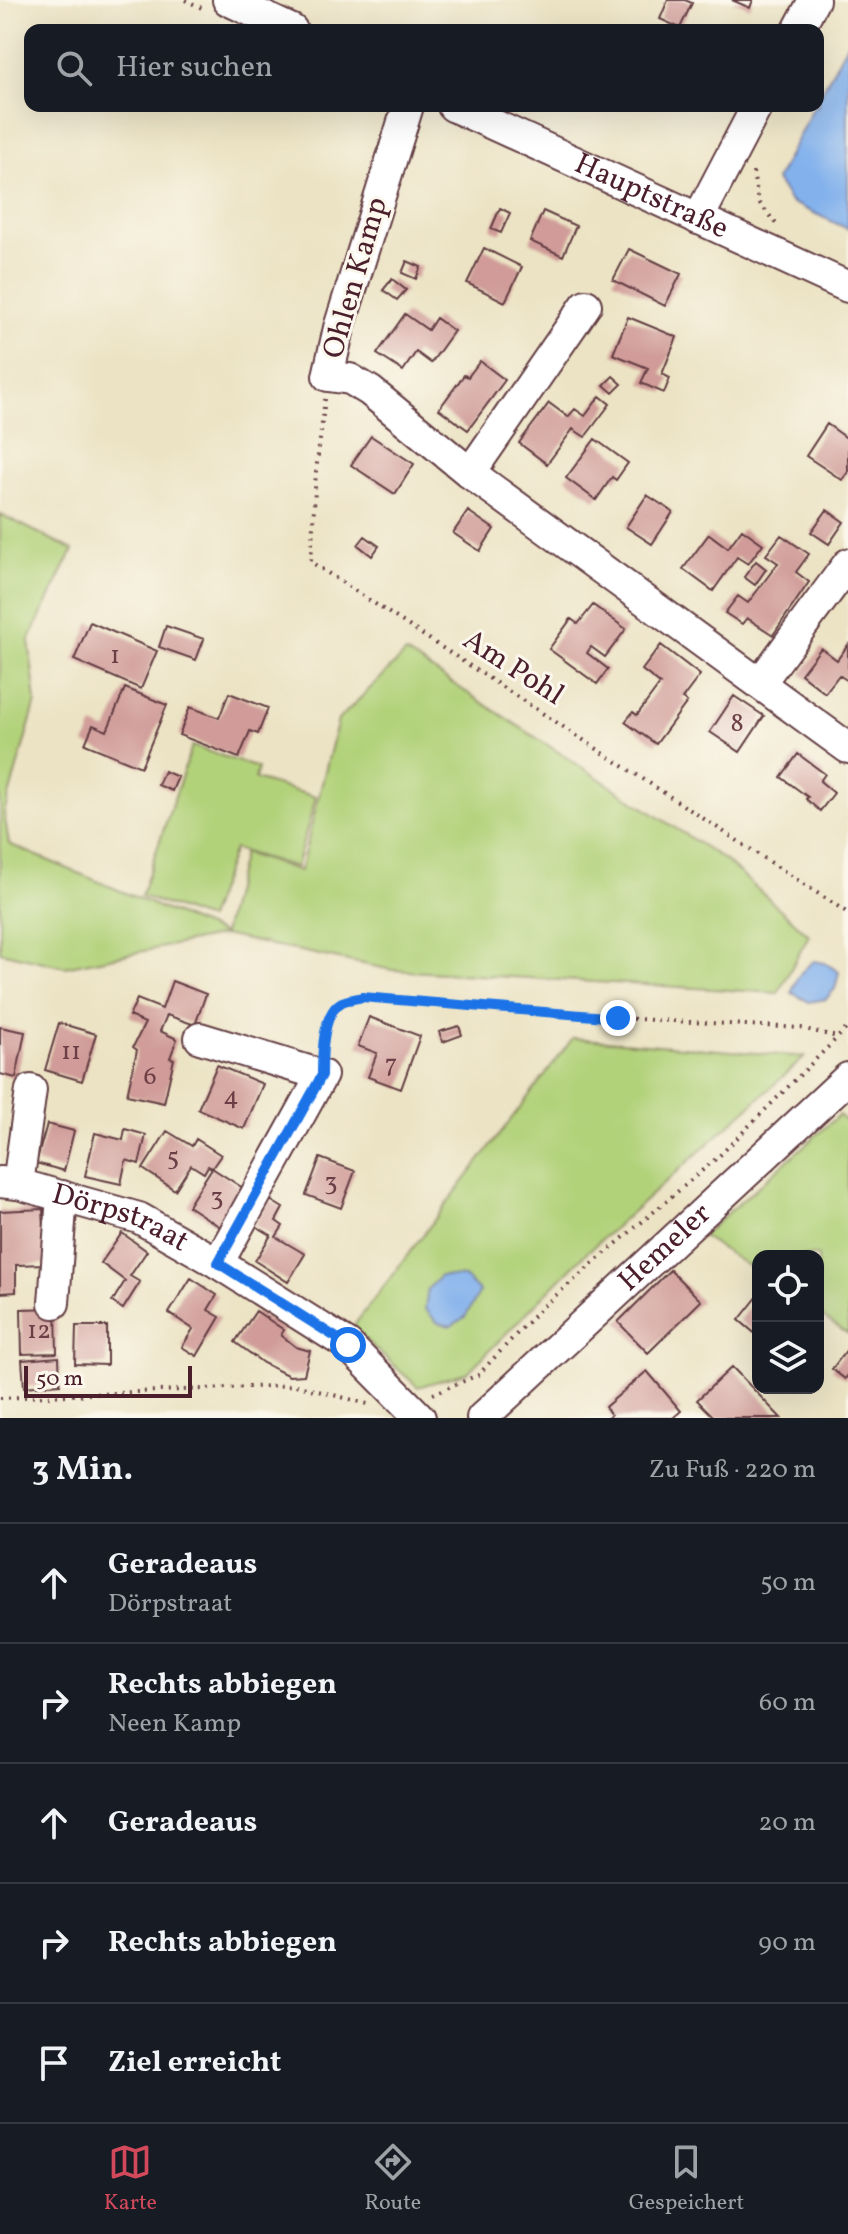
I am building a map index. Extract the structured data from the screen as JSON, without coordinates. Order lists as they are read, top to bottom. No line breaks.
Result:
{"streets":{"street":["Hauptstraße","Ohlen Kamp","Dörpstraat","Hemeler"],"path":["Am Pohl"]},"crossings":[["Ohlen Kamp","Am Pohl"]],"house_numbers":["1","8","11","7","6","4","5","3","3","12"],"scale_bar":"50 m","page":{"search":"Hier suchen","scale":"50 m","heading":["3 Min.","Zu Fuß · 220 m"],"list":[["Geradeaus","Dörpstraat","50 m"],["Rechts abbiegen","Neen Kamp","60 m"],["Geradeaus","20 m"],["Rechts abbiegen","90 m"],"Ziel erreicht"],"nav":["Karte","Route","Gespeichert"]}}
